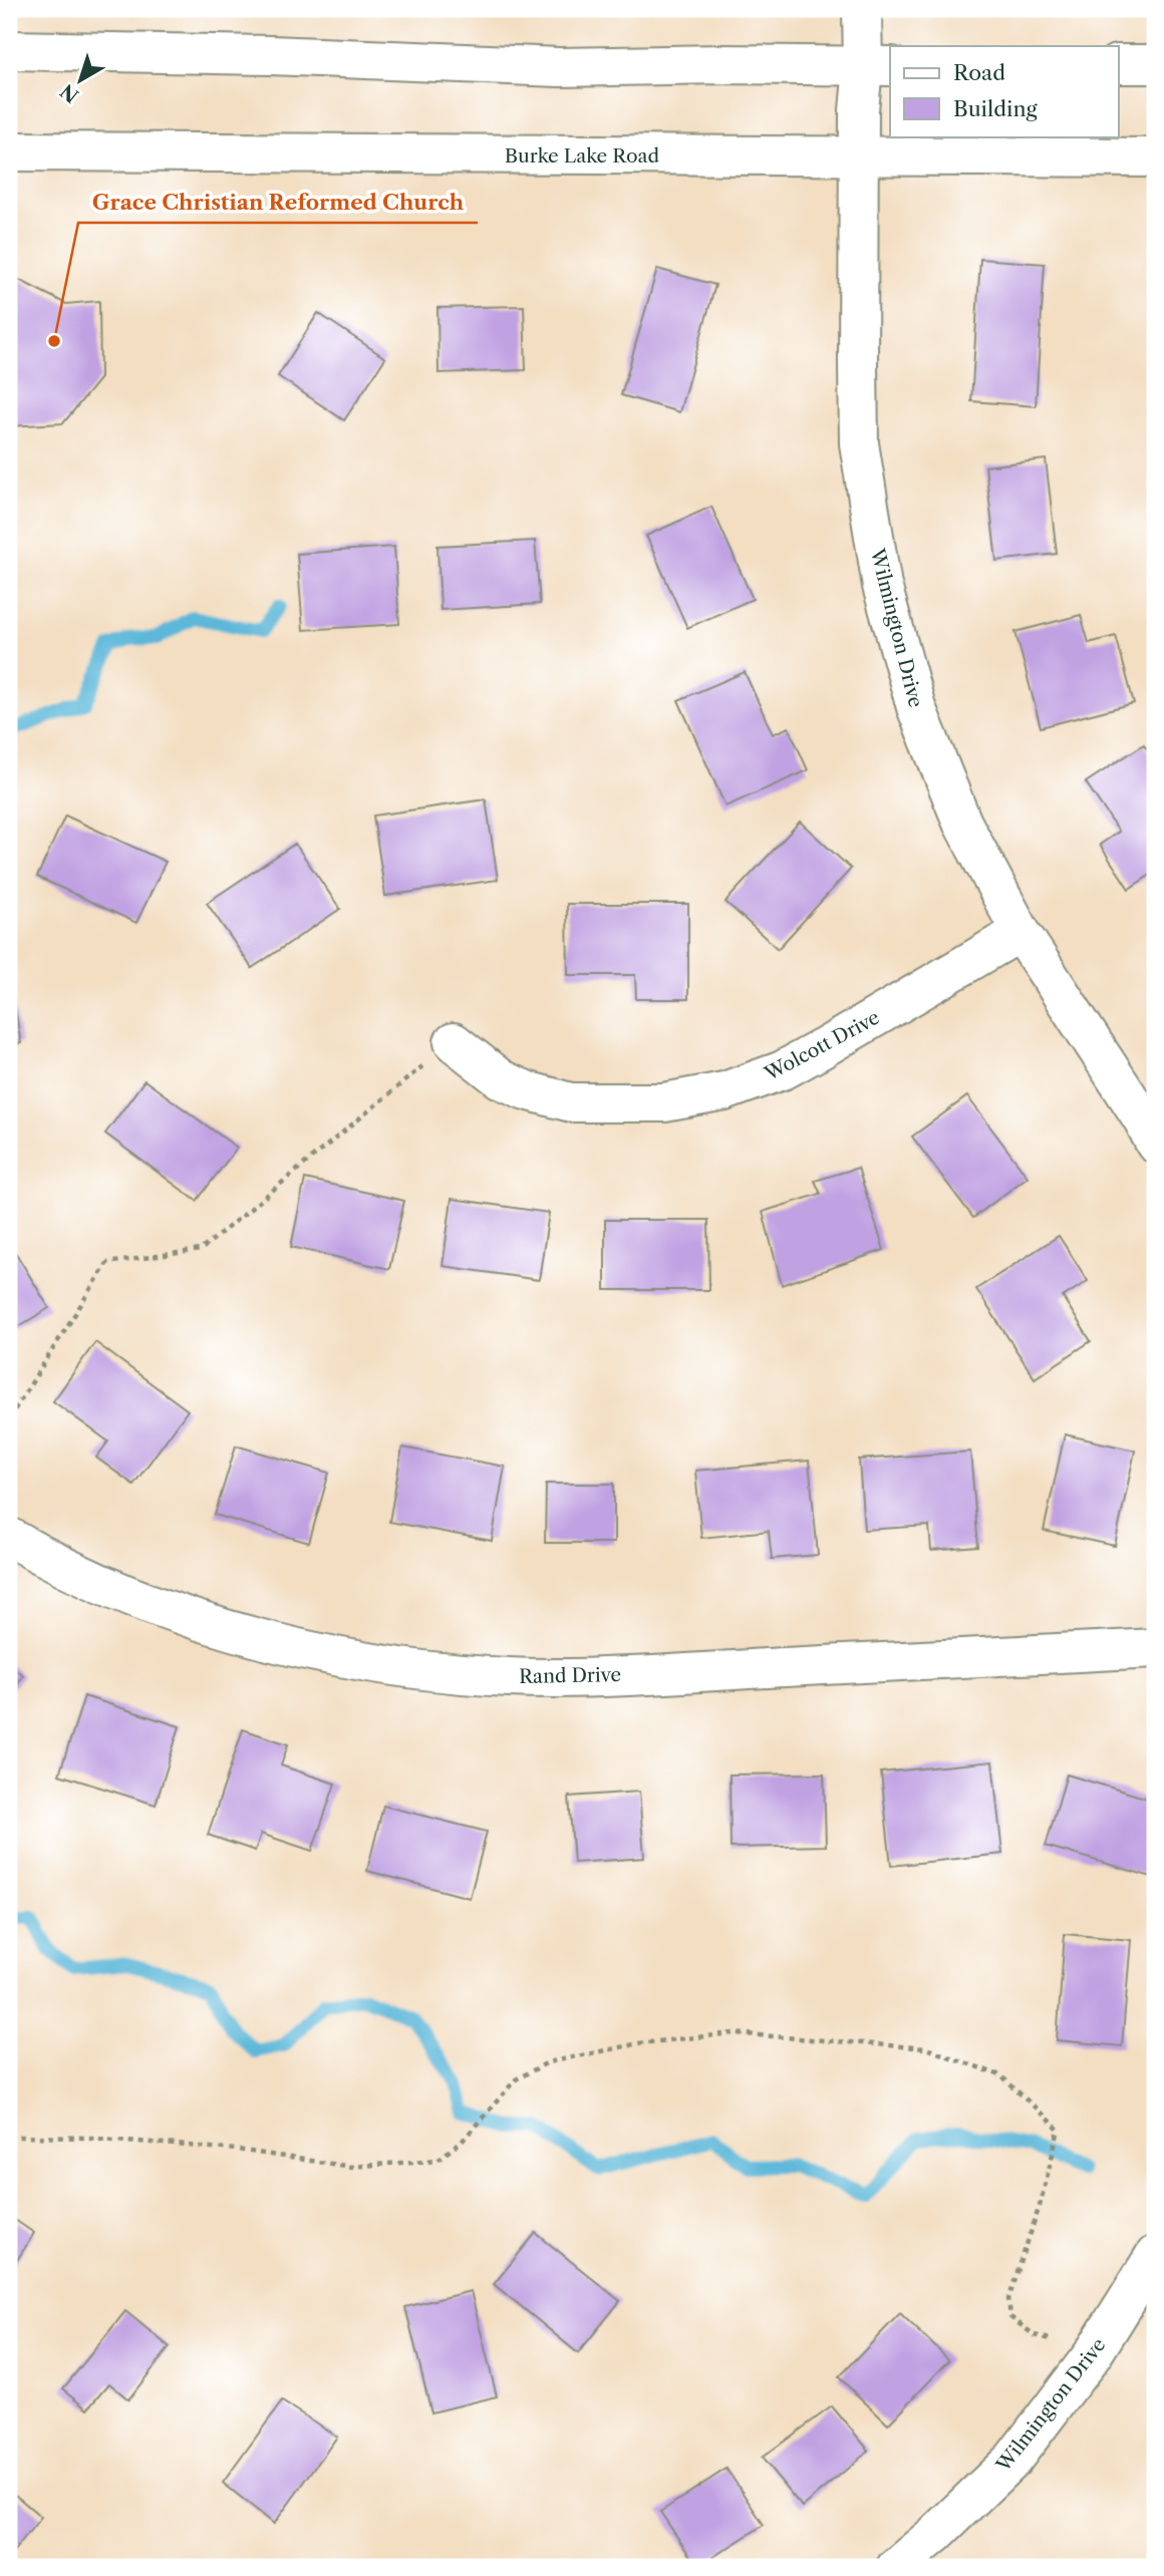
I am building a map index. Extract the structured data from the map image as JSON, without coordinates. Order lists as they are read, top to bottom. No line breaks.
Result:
{"streets":{"street":["Burke Lake Road","Wilmington Drive","Wolcott Drive","Rand Drive"]},"crossings":[["Burke Lake Road","Wilmington Drive"],["Wilmington Drive","Wolcott Drive"]],"places":["Grace Christian Reformed Church"],"legend":["Road","Building"],"north":"bottom left"}
